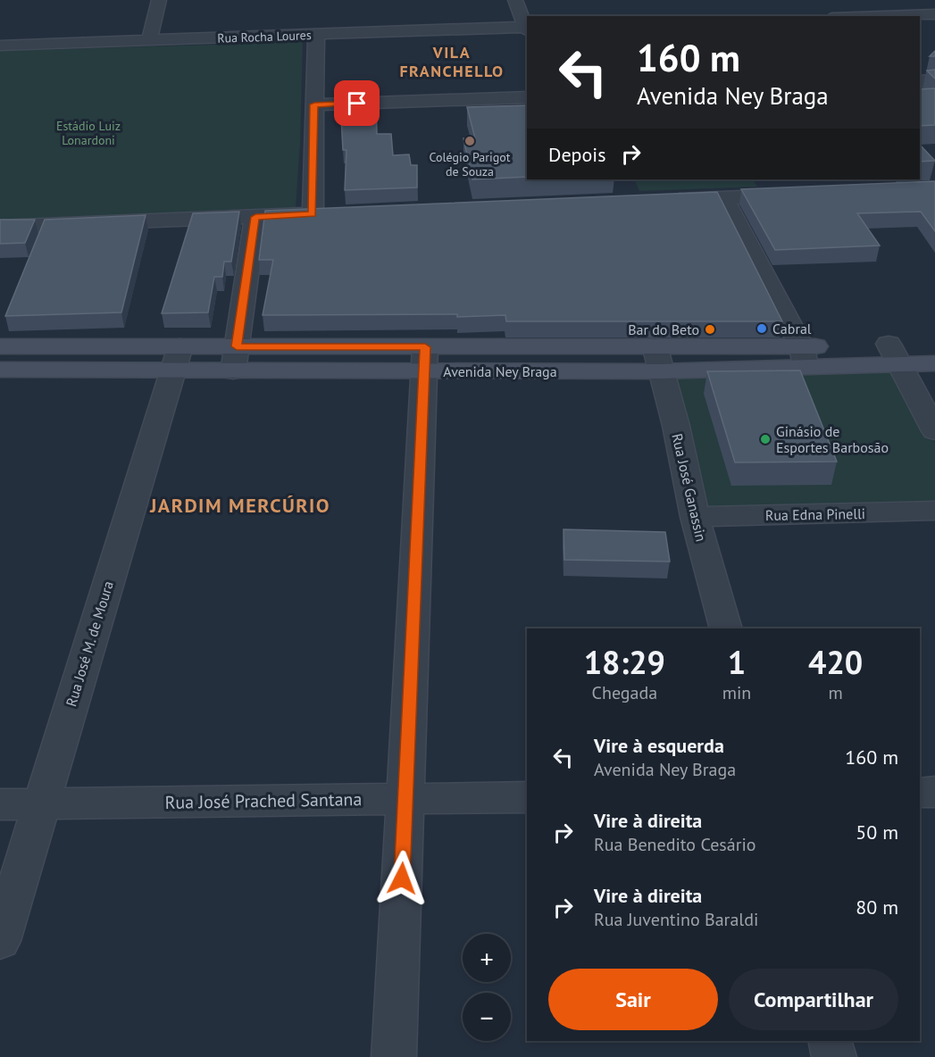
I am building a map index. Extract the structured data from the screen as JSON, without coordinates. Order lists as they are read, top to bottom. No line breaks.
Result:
{"streets":{"street":["Rua Rocha Loures","Avenida Ney Braga","Rua José Ganassin","Rua Edna Pinelli","Rua José M. de Moura","Rua José Prached Santana"]},"crossings":[["Avenida Ney Braga","Rua José Ganassin"],["Avenida Ney Braga","Rua José M. de Moura"],["Rua José Ganassin","Rua Edna Pinelli"],["Rua José M. de Moura","Rua José Prached Santana"]],"districts":["VILA FRANCHELLO","JARDIM MERCÚRIO"],"parks":["Estádio Luiz Lonardoni"],"places":["Colégio Parigot de Souza","Cabral","Bar do Beto","Ginásio de Esportes Barbosão"],"page":{"turn":["160 m","Avenida Ney Braga"],"then":"Depois","eta":["18:29","Chegada","1","min","420","m"],"list":[{"name":"Vire à esquerda","note":"Avenida Ney Braga","value":"160 m"},{"name":"Vire à direita","note":"Rua Benedito Cesário","value":"50 m"},{"name":"Vire à direita","note":"Rua Juventino Baraldi","value":"80 m"}],"map_buttons":["+","−"],"buttons":["Sair","Compartilhar"]}}
